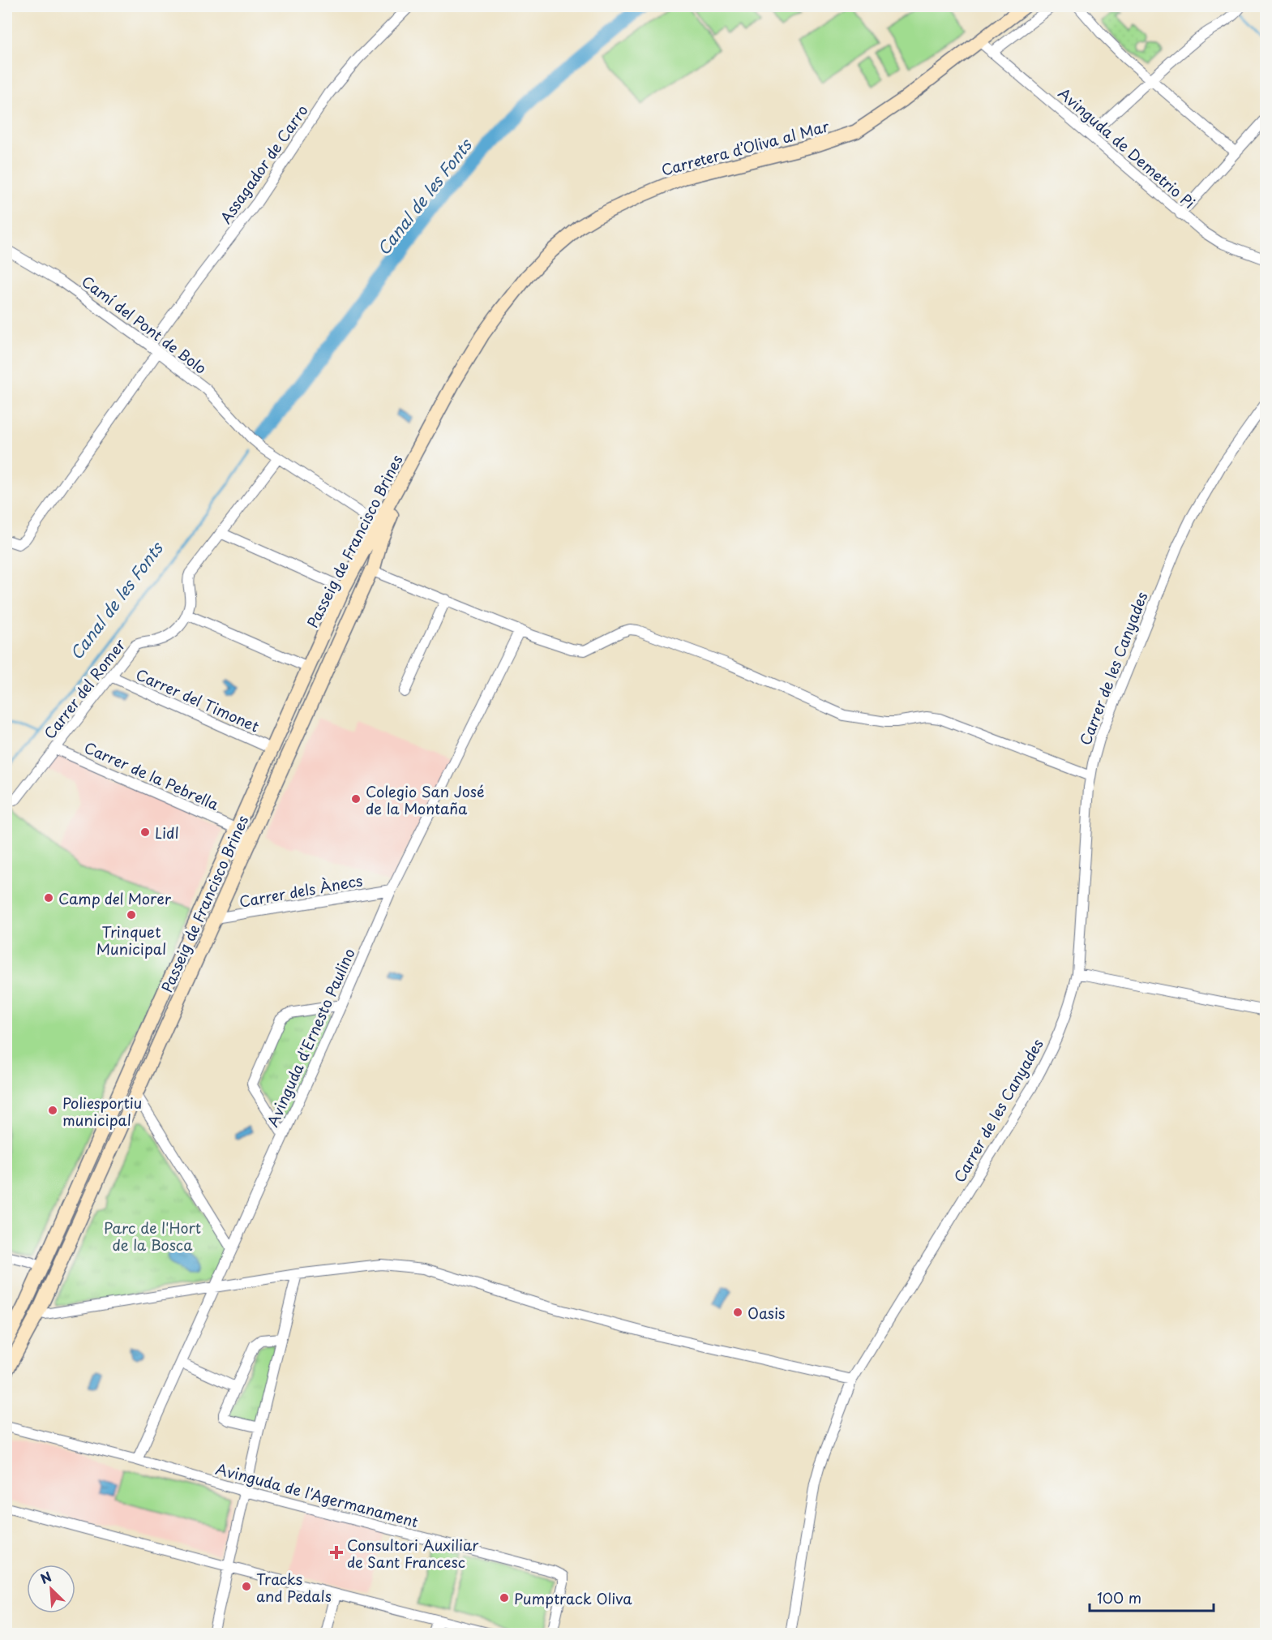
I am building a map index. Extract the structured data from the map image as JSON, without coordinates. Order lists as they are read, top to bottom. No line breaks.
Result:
{"streets":{"street":["Carretera d’Oliva al Mar","Avinguda de Demetrio Pi","Assagador de Carro","Camí del Pont de Bolo","Passeig de Francisco Brines","Carrer de les Canyades","Carrer del Romer","Carrer del Timonet","Carrer de la Pebrella","Carrer dels Ànecs","Avinguda d'Ernesto Paulino","Avinguda de l'Agermanament"]},"crossings":[["Carretera d’Oliva al Mar","Avinguda de Demetrio Pi"],["Carretera d’Oliva al Mar","Passeig de Francisco Brines"],["Assagador de Carro","Camí del Pont de Bolo"],["Camí del Pont de Bolo","Passeig de Francisco Brines"],["Passeig de Francisco Brines","Carrer del Timonet"],["Passeig de Francisco Brines","Carrer de la Pebrella"],["Passeig de Francisco Brines","Carrer dels Ànecs"],["Carrer del Romer","Carrer del Timonet"],["Carrer del Romer","Carrer de la Pebrella"],["Carrer dels Ànecs","Avinguda d'Ernesto Paulino"],["Avinguda d'Ernesto Paulino","Avinguda de l'Agermanament"]],"water":["Canal de les Fonts"],"parks":["Parc de l'Hort de la Bosca"],"places":{"other":["Colegio San José de la Montaña","Lidl","Camp del Morer","Trinquet Municipal","Poliesportiu municipal","Oasis","Tracks and Pedals","Pumptrack Oliva"],"health":["Consultori Auxiliar de Sant Francesc"]},"scale_bar":"100 m","north":"top left"}
